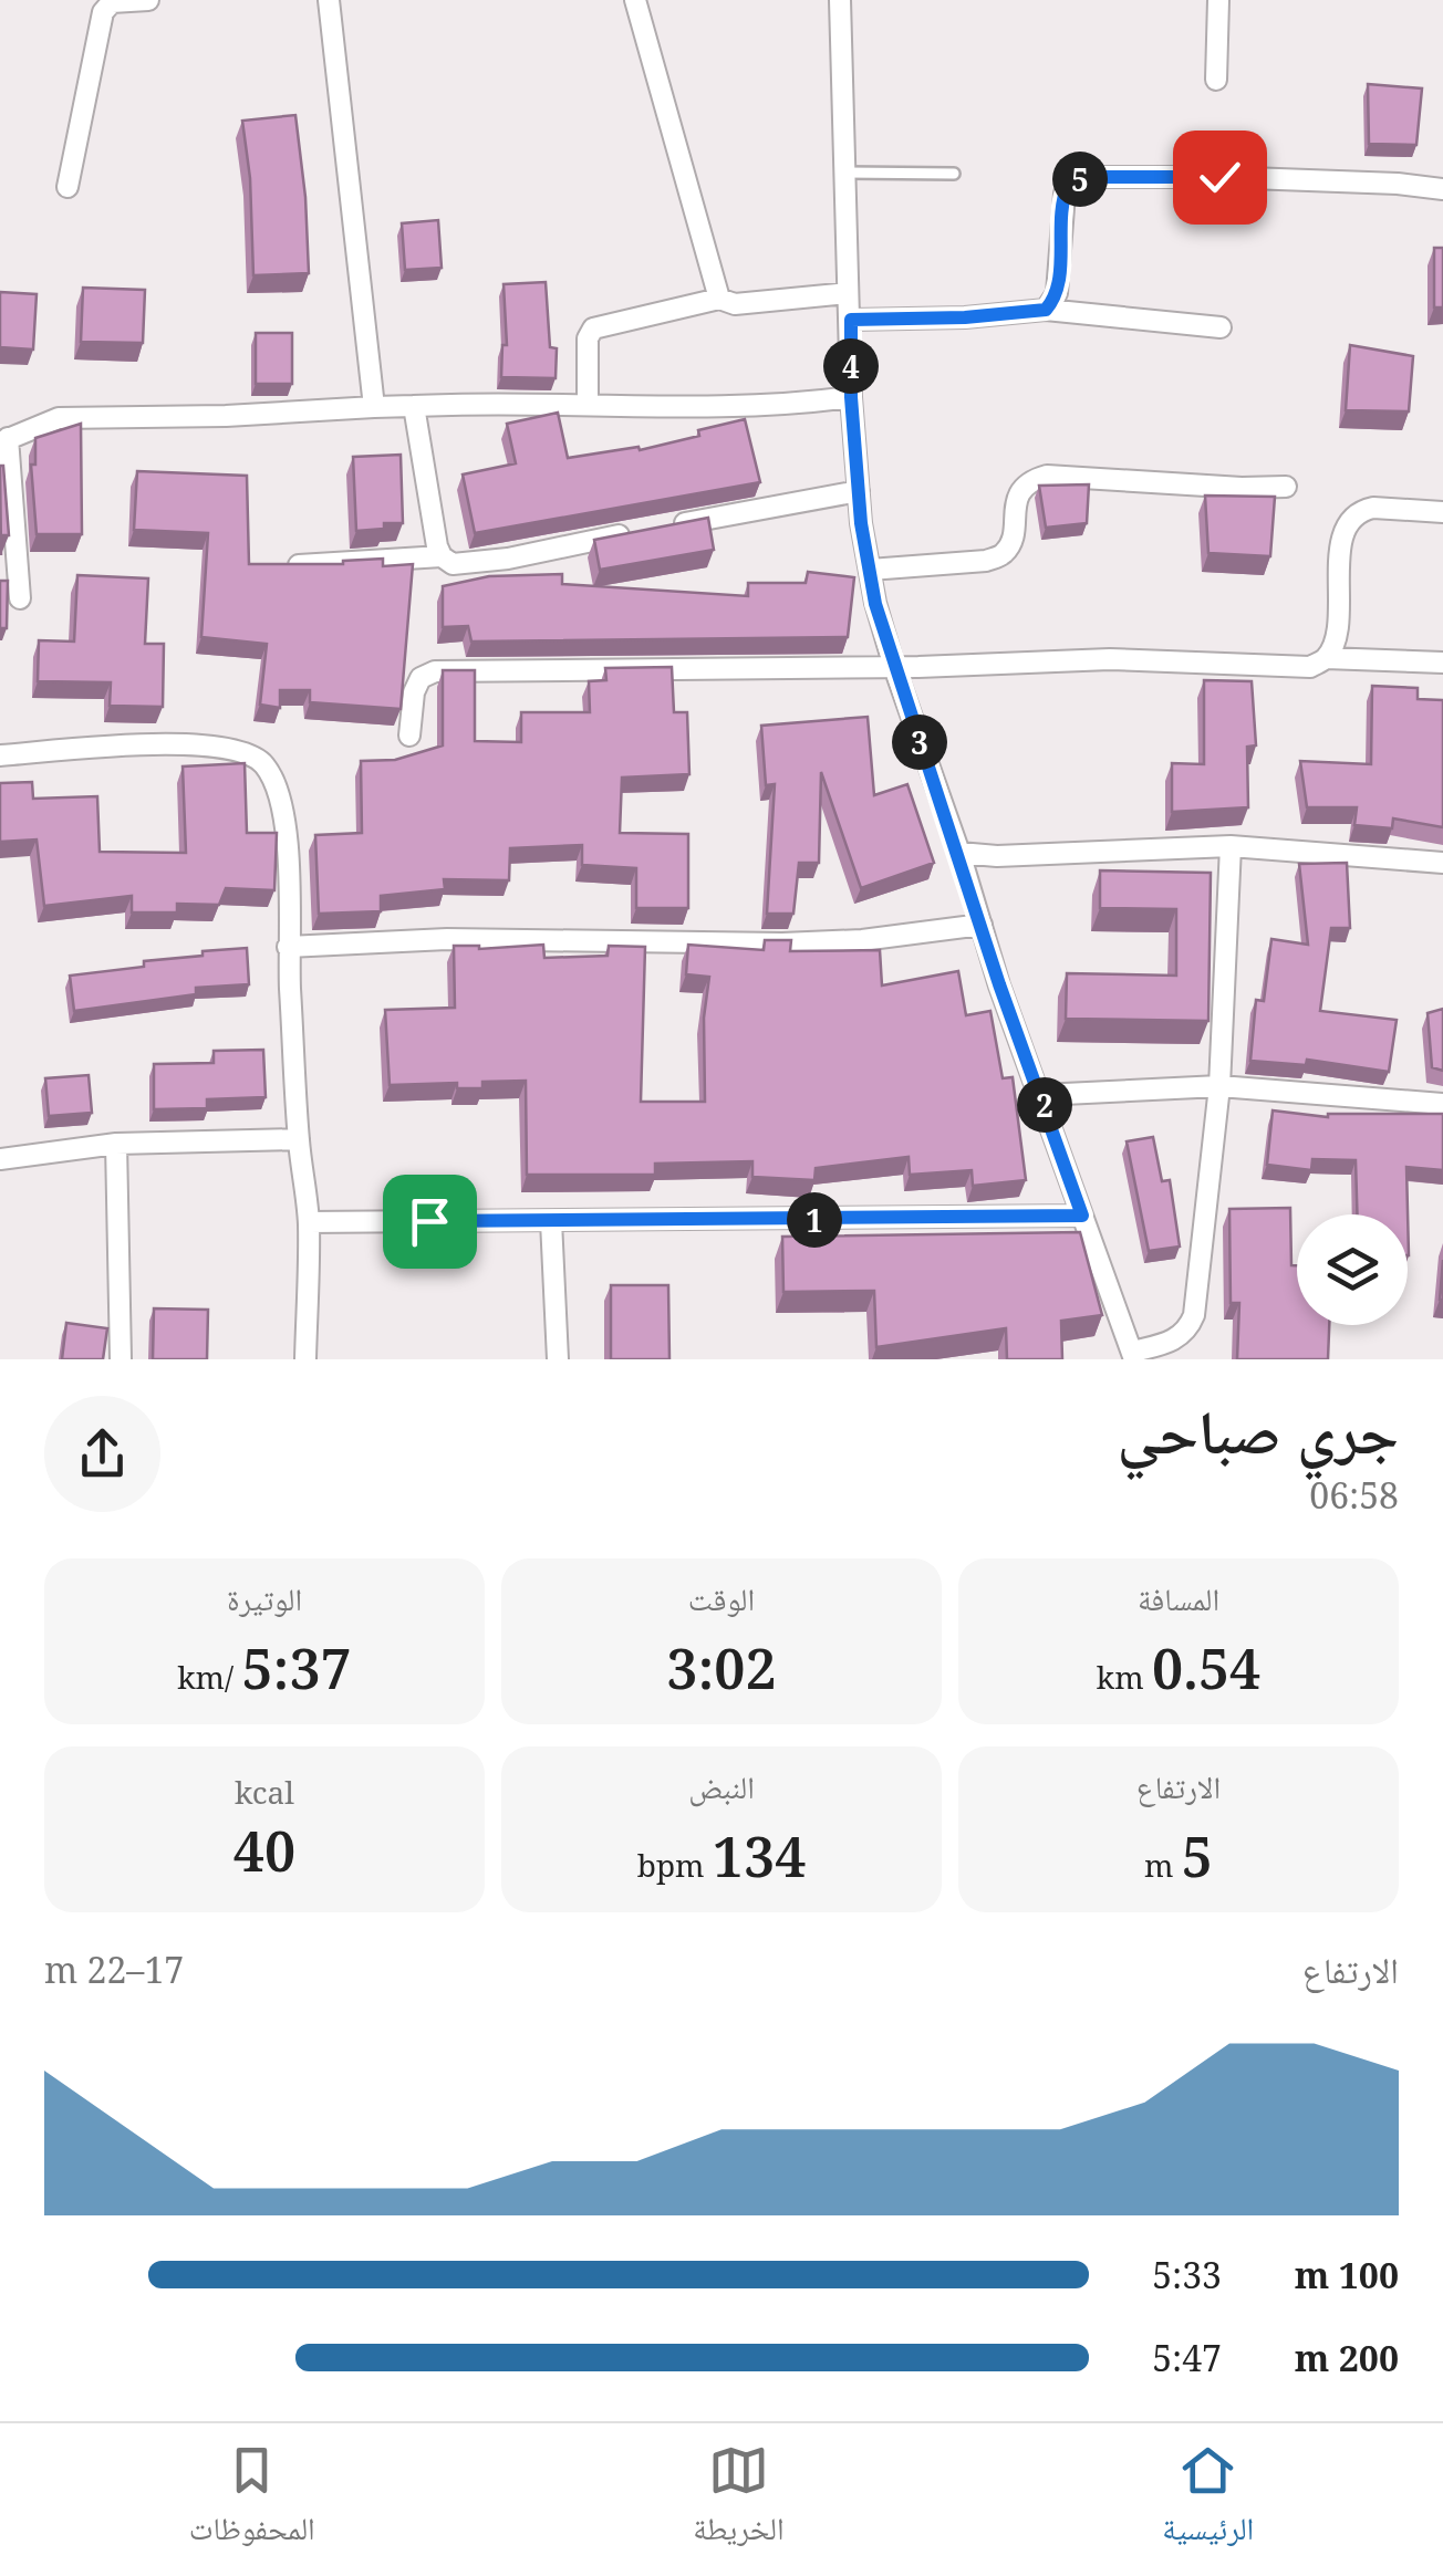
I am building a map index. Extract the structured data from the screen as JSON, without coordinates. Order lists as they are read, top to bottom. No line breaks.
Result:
{"page":{"pins":["5","4","3","2","1"],"heading":["جري صباحي","06:58"],"stats":[["المسافة","0.54 km"],["الوقت","3:02"],["الوتيرة","5:37 /km"],["الارتفاع","5 m"],["النبض","134 bpm"],["kcal","40"]],"chart":["الارتفاع","17–22 m"],"list":[{"name":"100 m","note":"5:33"},{"name":"200 m","note":"5:47"}],"tabs":["الرئيسية","الخريطة","المحفوظات"]}}
